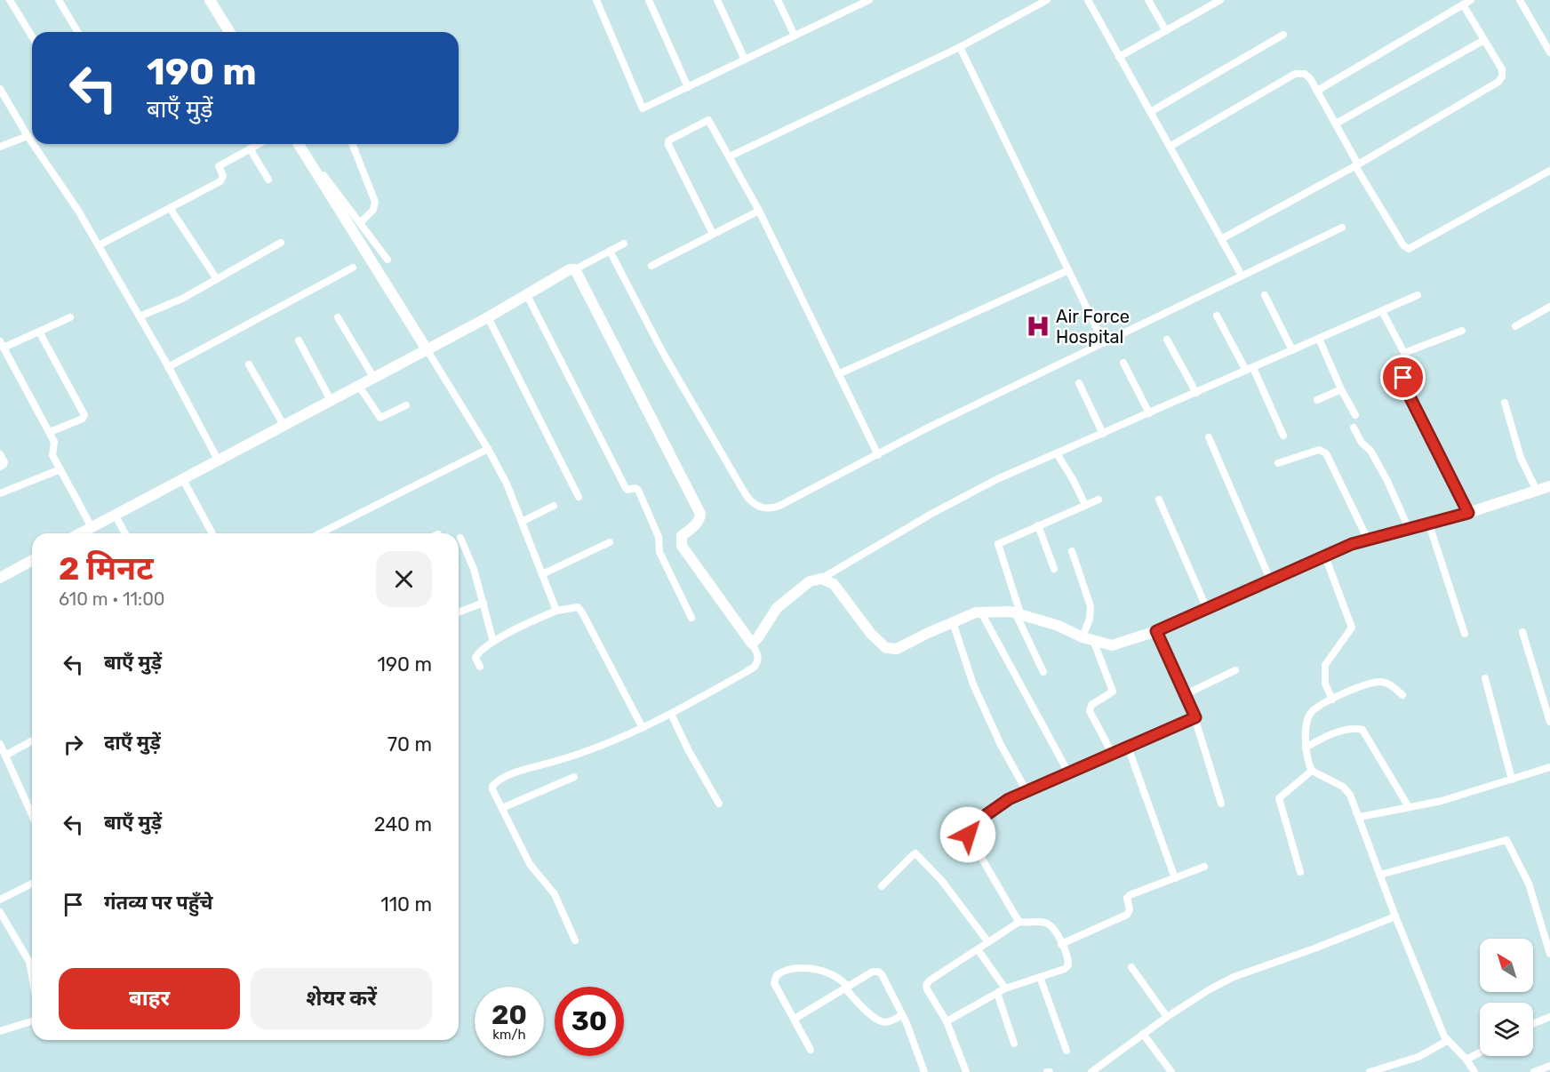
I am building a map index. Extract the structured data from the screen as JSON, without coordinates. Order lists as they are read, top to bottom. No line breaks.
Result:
{"places":{"hospital":["Air Force Hospital"]},"north":"top left","page":{"turn":["190 m","बाएँ मुड़ें"],"heading":["2 मिनट","610 m · 11:00"],"list":[{"name":"बाएँ मुड़ें","value":"190 m"},{"name":"दाएँ मुड़ें","value":"70 m"},{"name":"बाएँ मुड़ें","value":"240 m"},{"name":"गंतव्य पर पहुँचे","value":"110 m"}],"buttons":["बाहर","शेयर करें"],"speed":"20 km/h","limit":"30"}}
